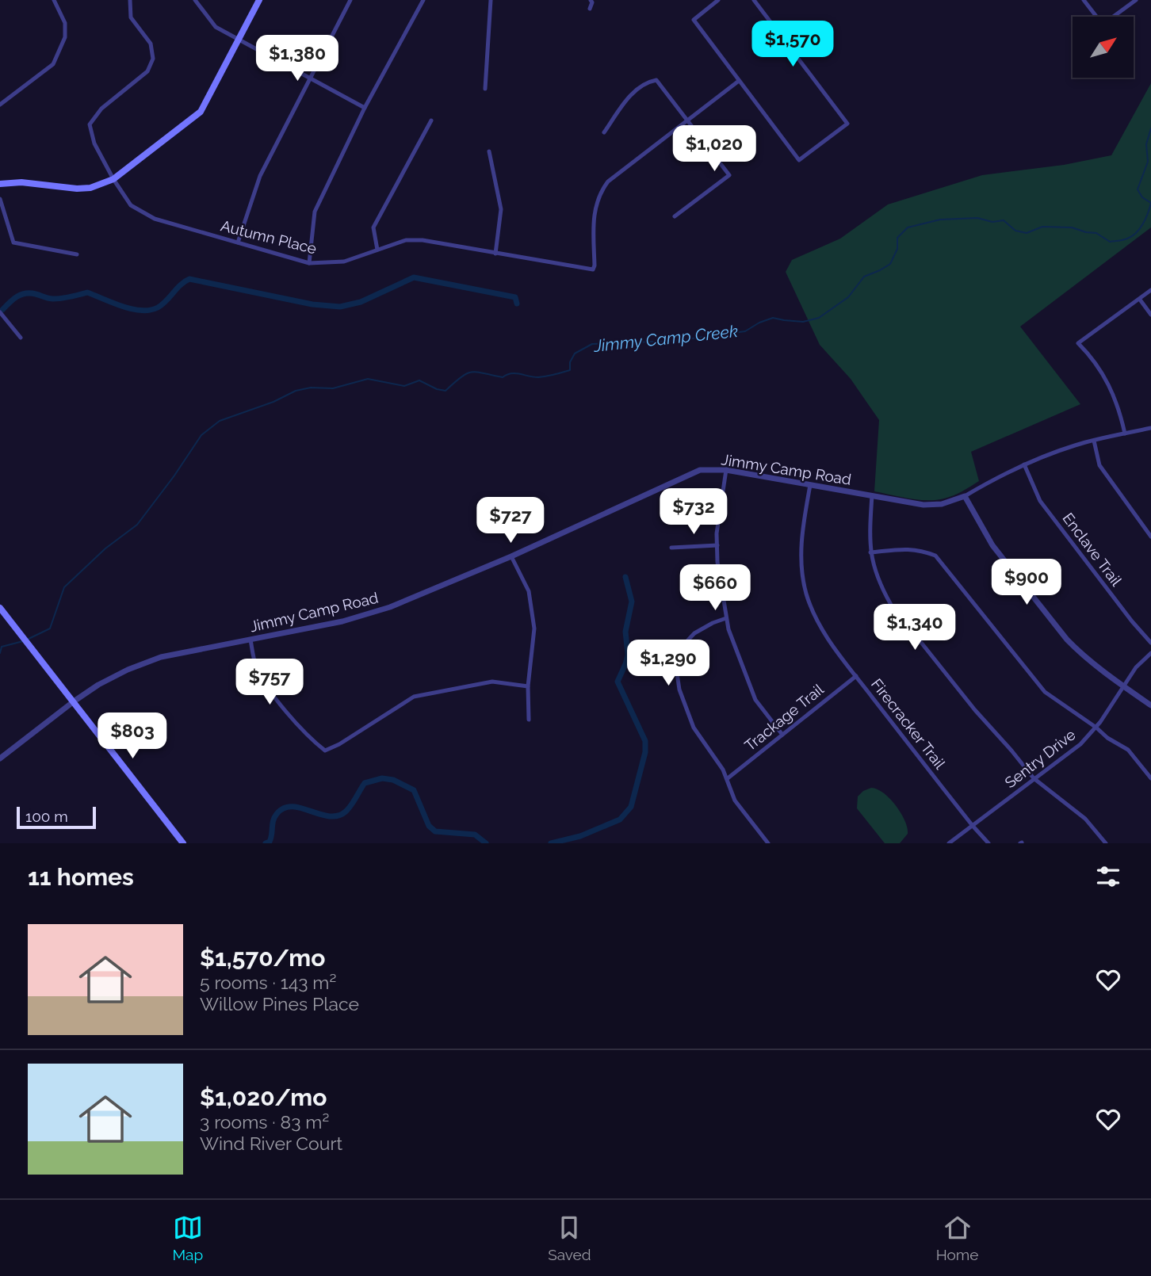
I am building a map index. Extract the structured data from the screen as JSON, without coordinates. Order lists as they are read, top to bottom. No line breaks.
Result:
{"streets":{"street":["Autumn Place","Jimmy Camp Road","Enclave Trail","Trackage Trail","Firecracker Trail","Sentry Drive"]},"crossings":[["Jimmy Camp Road","Enclave Trail"],["Jimmy Camp Road","Firecracker Trail"],["Trackage Trail","Firecracker Trail"],["Firecracker Trail","Sentry Drive"]],"water":["Jimmy Camp Creek"],"scale_bar":"100 m","north":"top right","page":{"price":["$1,570","$1,380","$1,020","$732","$727","$900","$660","$1,340","$1,290","$757","$803"],"scale":"100 m","heading":"11 homes","list":[{"name":"$1,570/mo","note":"5 rooms · 143 m² · Willow Pines Place"},{"name":"$1,020/mo","note":"3 rooms · 83 m² · Wind River Court"}],"tabs":["Map","Saved","Home"]}}
